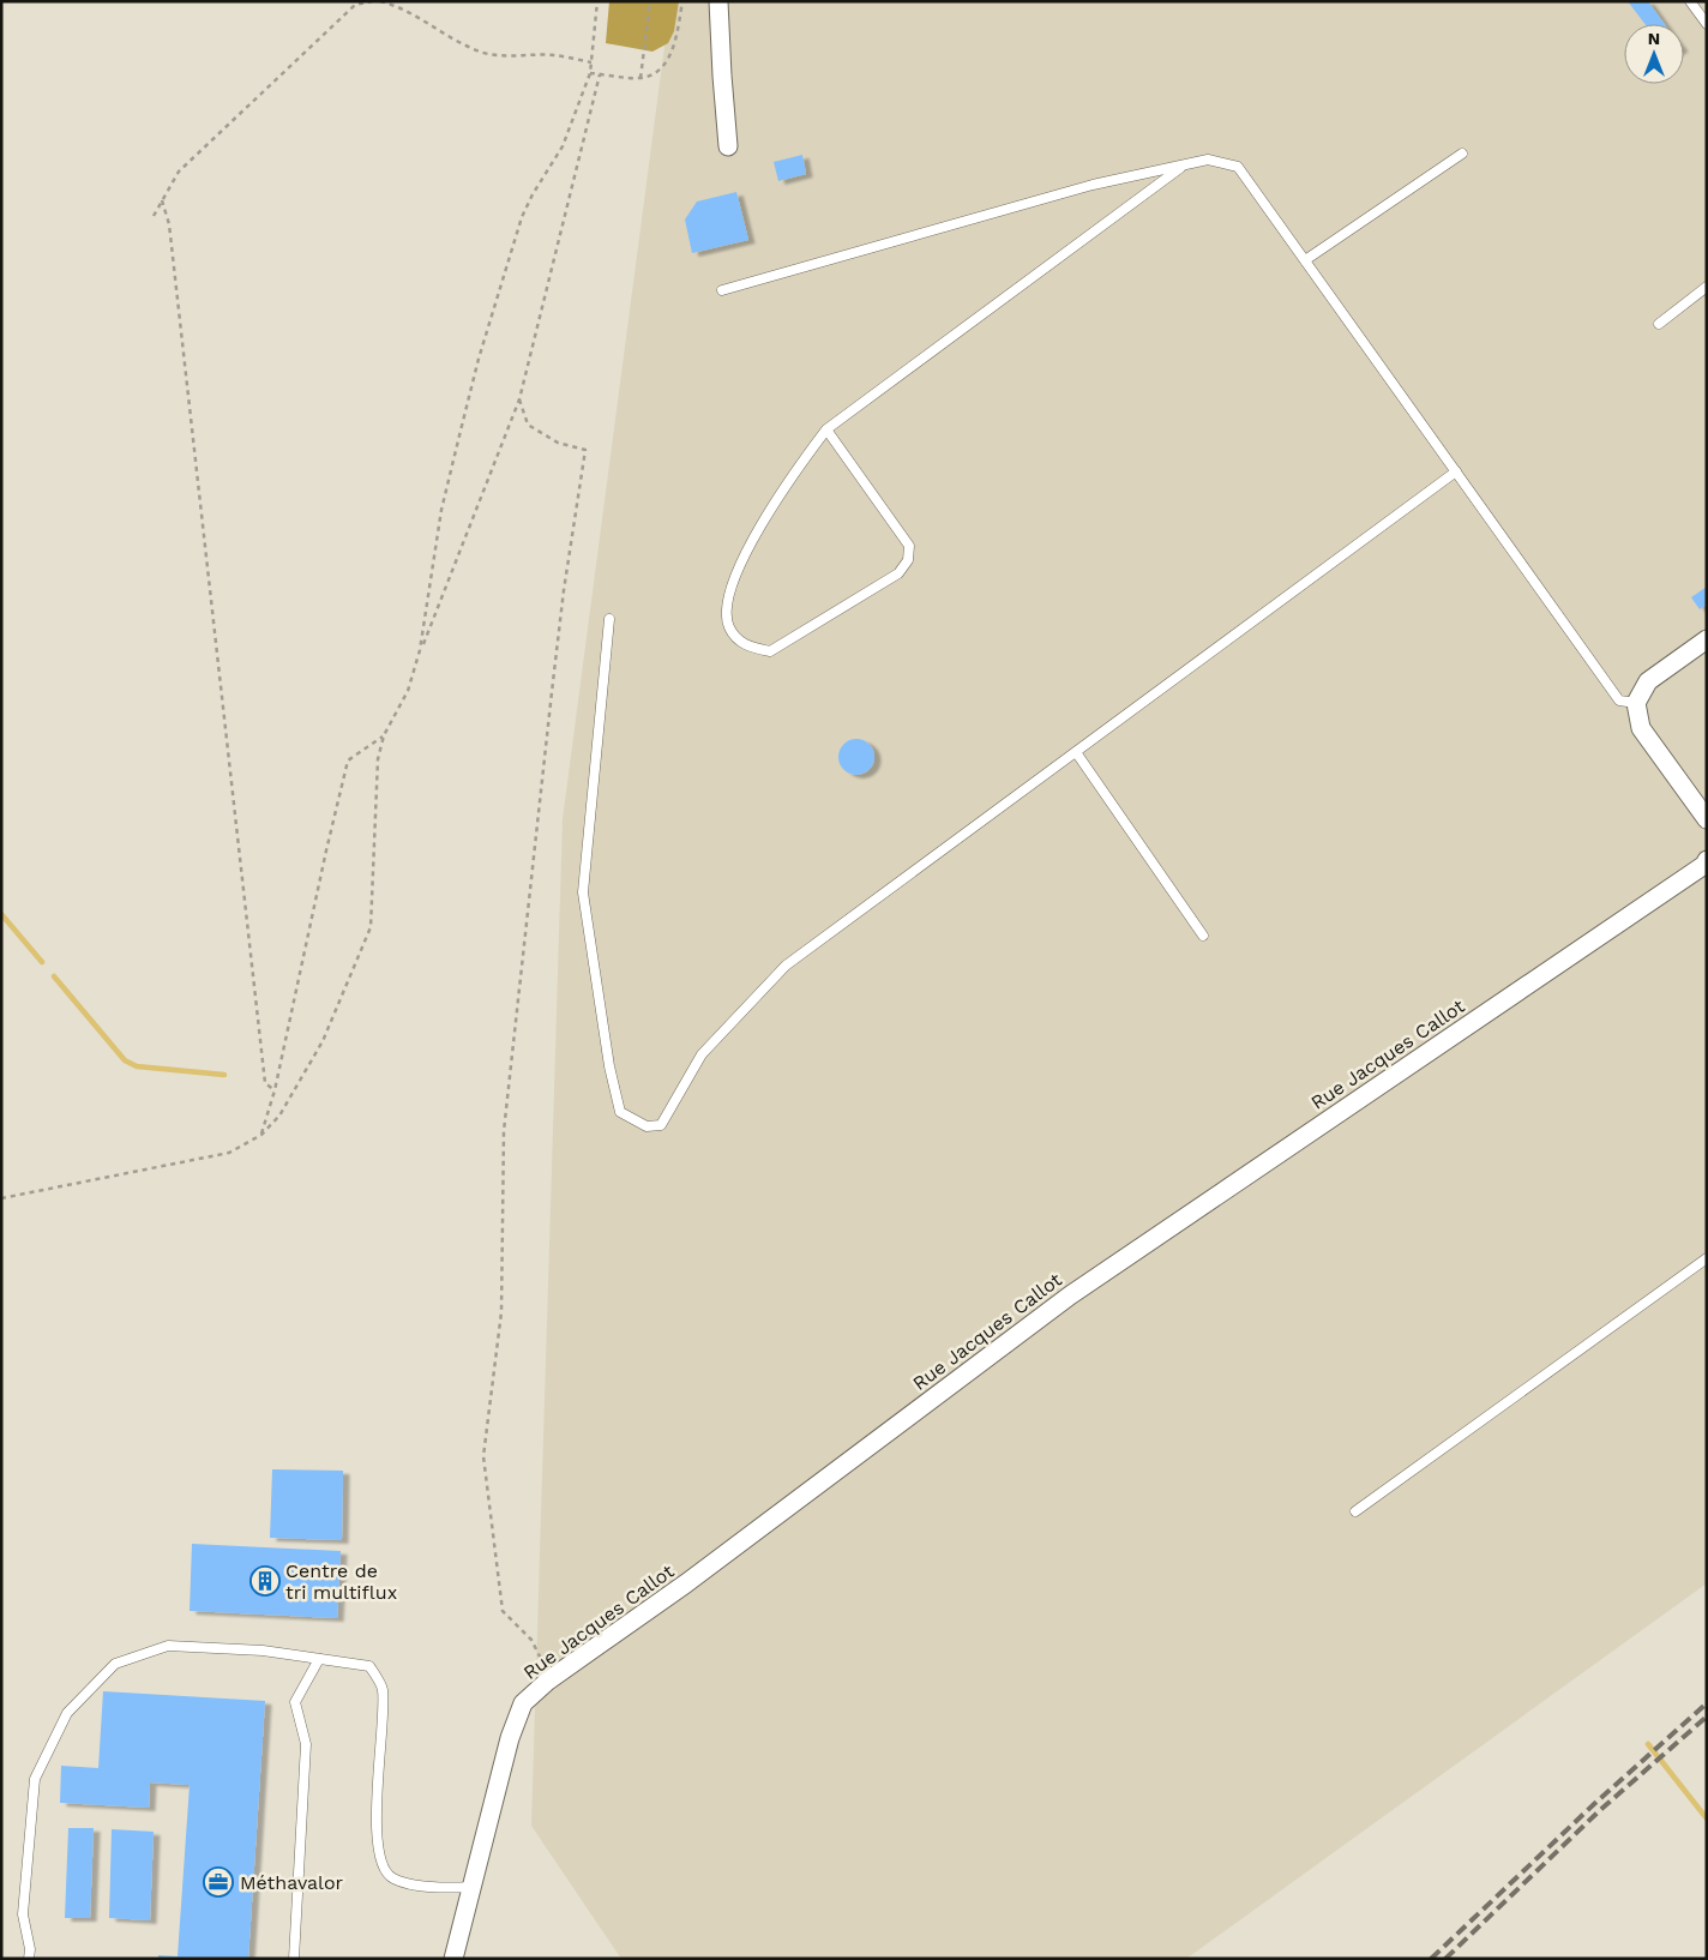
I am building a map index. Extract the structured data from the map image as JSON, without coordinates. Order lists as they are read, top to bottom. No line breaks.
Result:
{"streets":{"street":["Rue Jacques Callot"]},"places":{"building":["Centre de tri multiflux"],"office":["Méthavalor"]},"north":"top"}
